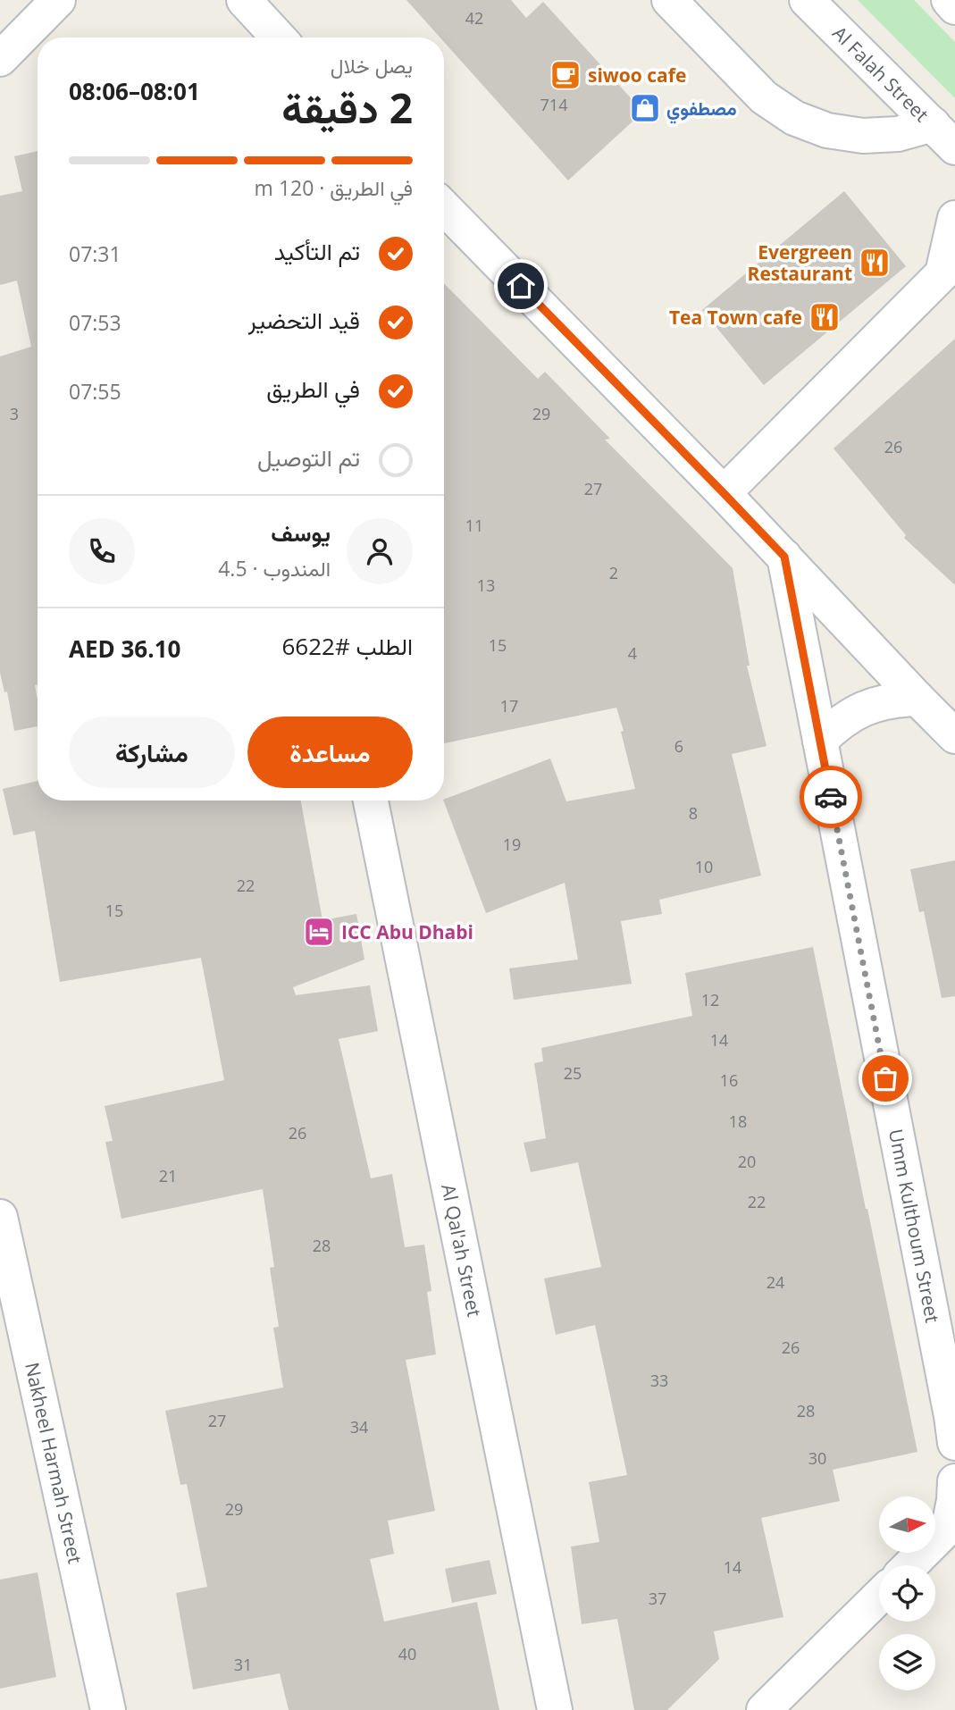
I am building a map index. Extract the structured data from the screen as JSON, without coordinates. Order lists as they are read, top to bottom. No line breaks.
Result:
{"streets":{"street":["Al Falah Street","Umm Kulthoum Street","Al Qal'ah Street","Nakheel Harmah Street"]},"places":{"cafe":["siwoo cafe"],"shop":["مصطفوي"],"restaurant":["Evergreen Restaurant","Tea Town cafe"],"hotel":["ICC Abu Dhabi"]},"house_numbers":["42","714","3","29","26","27","11","2","13","15","4","17","6","8","19","10","22","15","12","14","25","16","18","26","20","21","22","28","24","26","33","28","27","34","30","29","14","37","40","31"],"north":"right","page":{"heading":["2 دقيقة","يصل خلال","08:01–08:06"],"panel":["يوسف","المندوب · 4.5","الطلب #6622","AED 36.10"],"bar":"في الطريق · 120 m","list":[["تم التأكيد","07:31"],["قيد التحضير","07:53"],["في الطريق","07:55"],"تم التوصيل"],"buttons":["مساعدة","مشاركة"]}}
